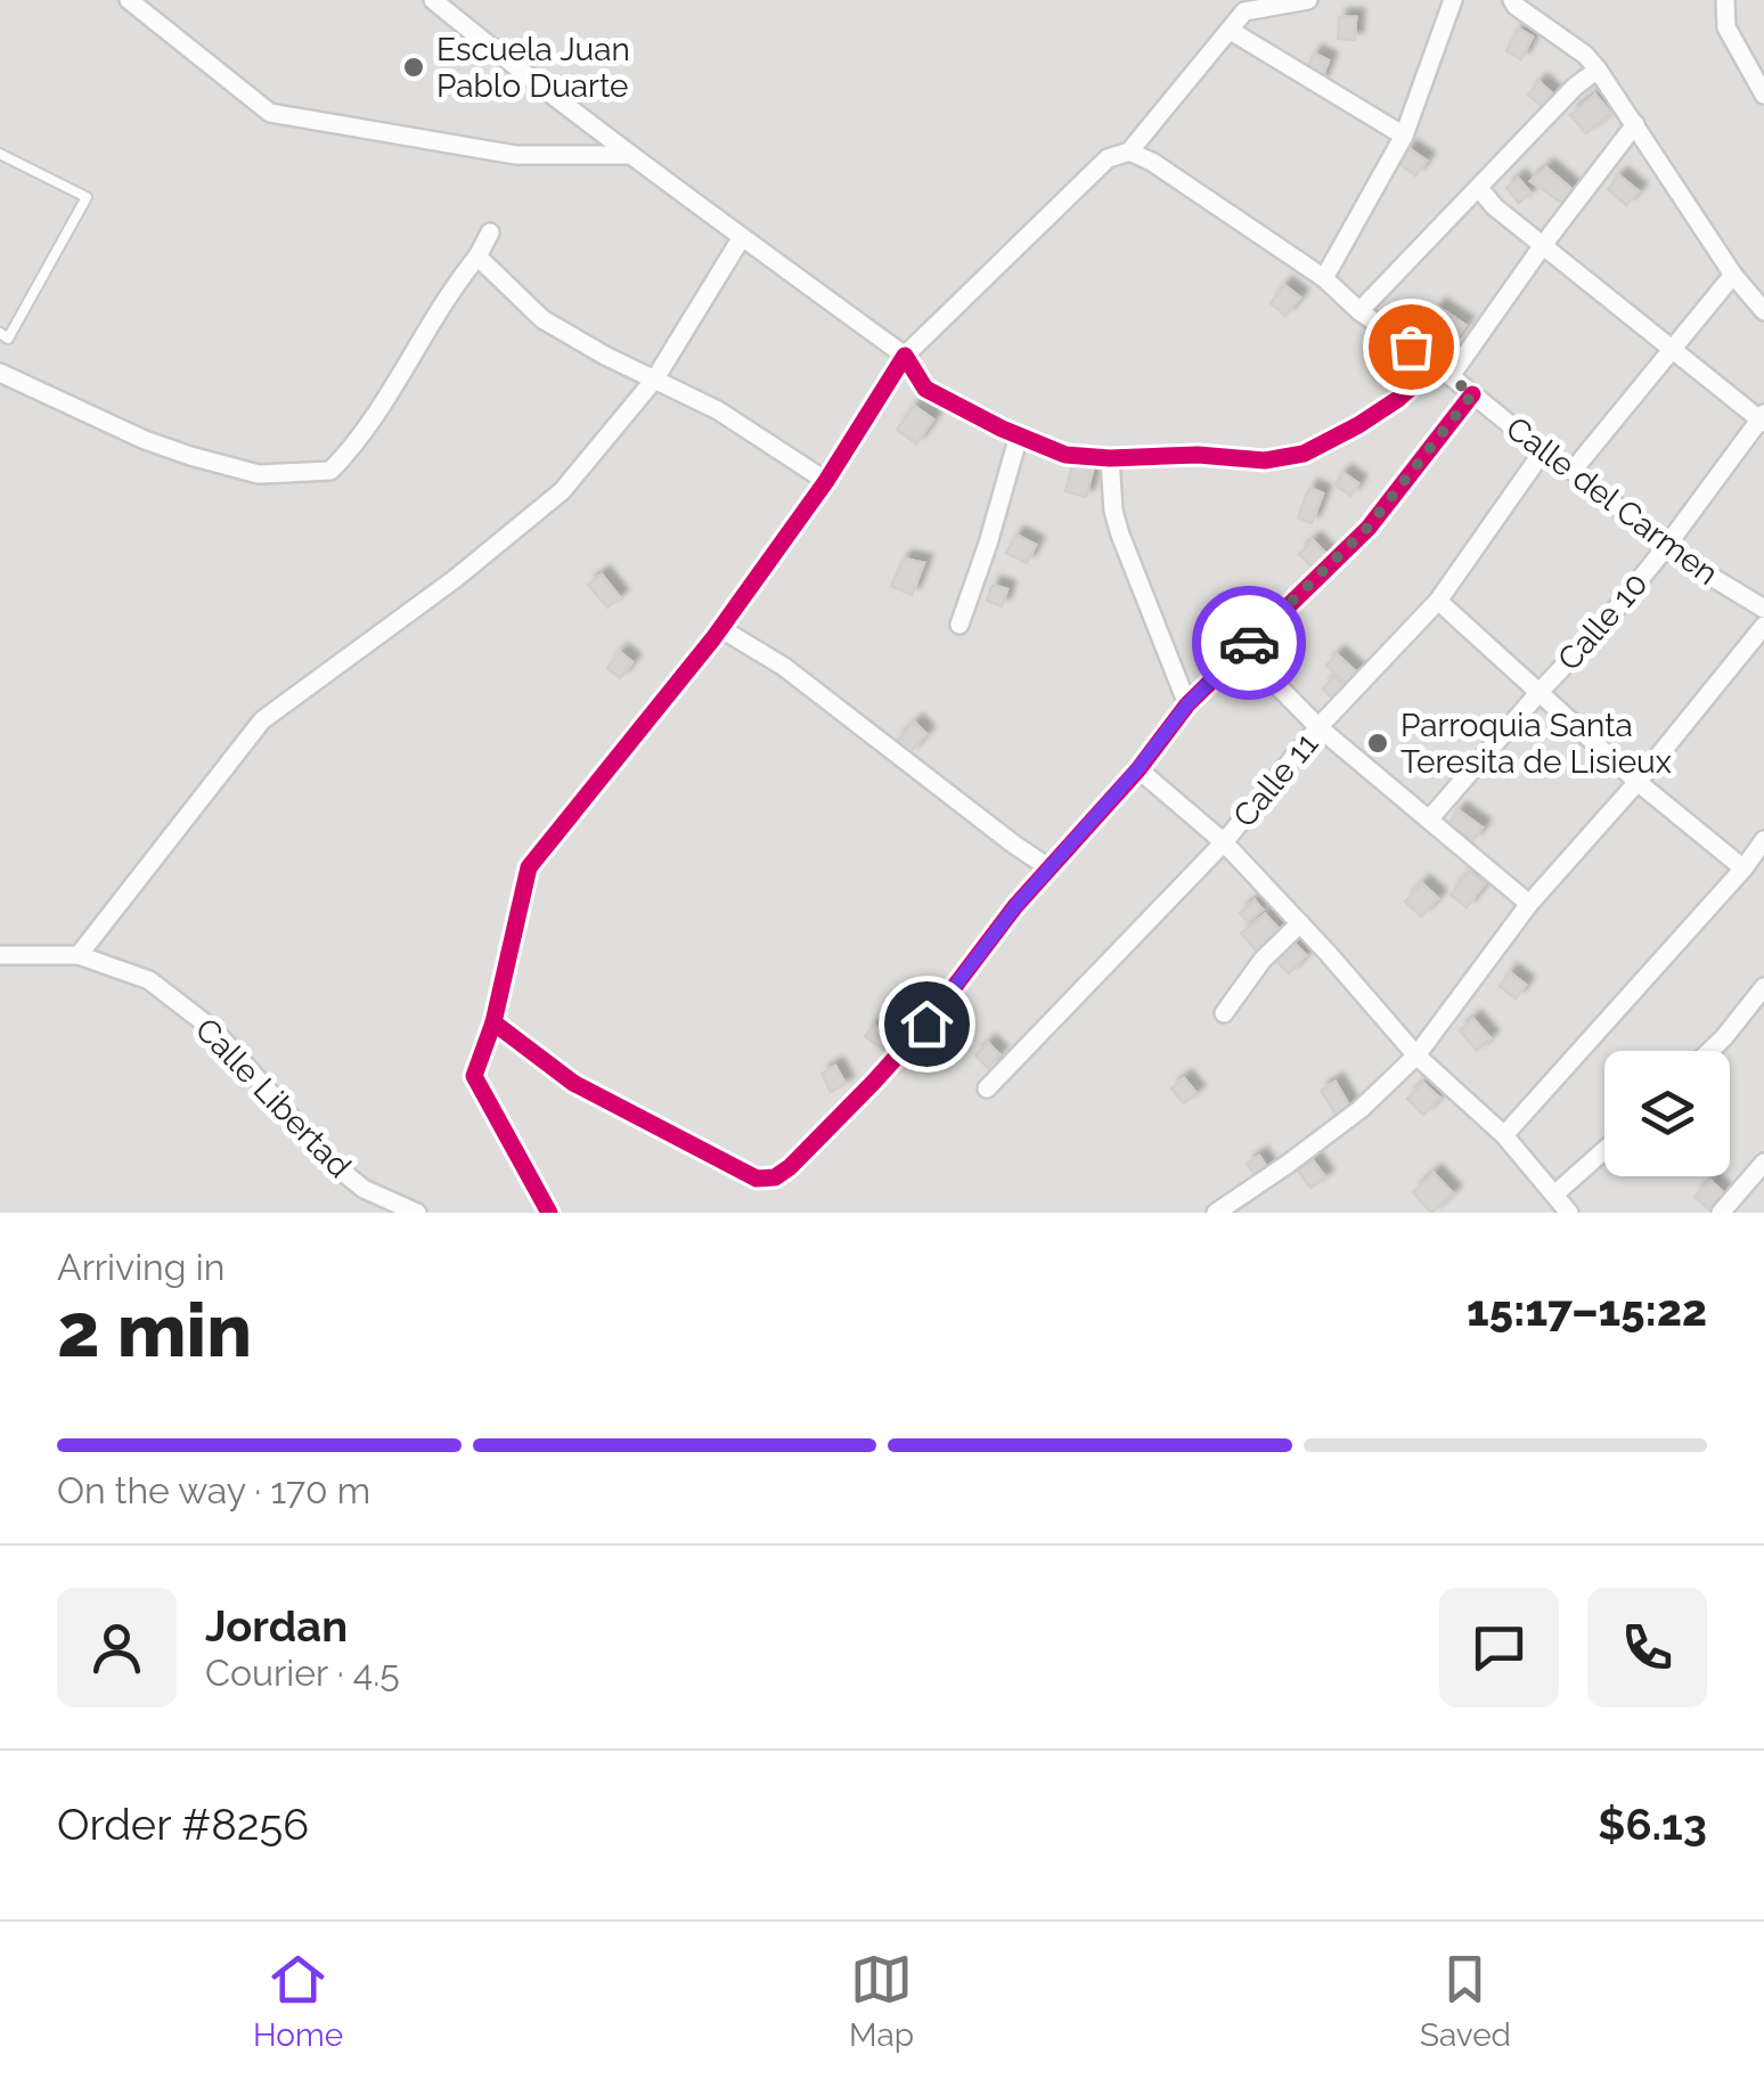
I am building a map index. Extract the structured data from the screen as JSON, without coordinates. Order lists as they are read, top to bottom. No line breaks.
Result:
{"streets":{"street":["Calle del Carmen","Calle 10","Calle 11","Calle Libertad"]},"crossings":[["Calle del Carmen","Calle 10"],["Calle del Carmen","Calle 11"]],"places":["Escuela Juan Pablo Duarte","Parroquia Santa Teresita de Lisieux"],"page":{"heading":["2 min","Arriving in","15:17–15:22"],"panel":["Jordan","Courier · 4.5","Order #8256","$6.13"],"bar":"On the way · 170 m","tabs":["Home","Map","Saved"]}}
